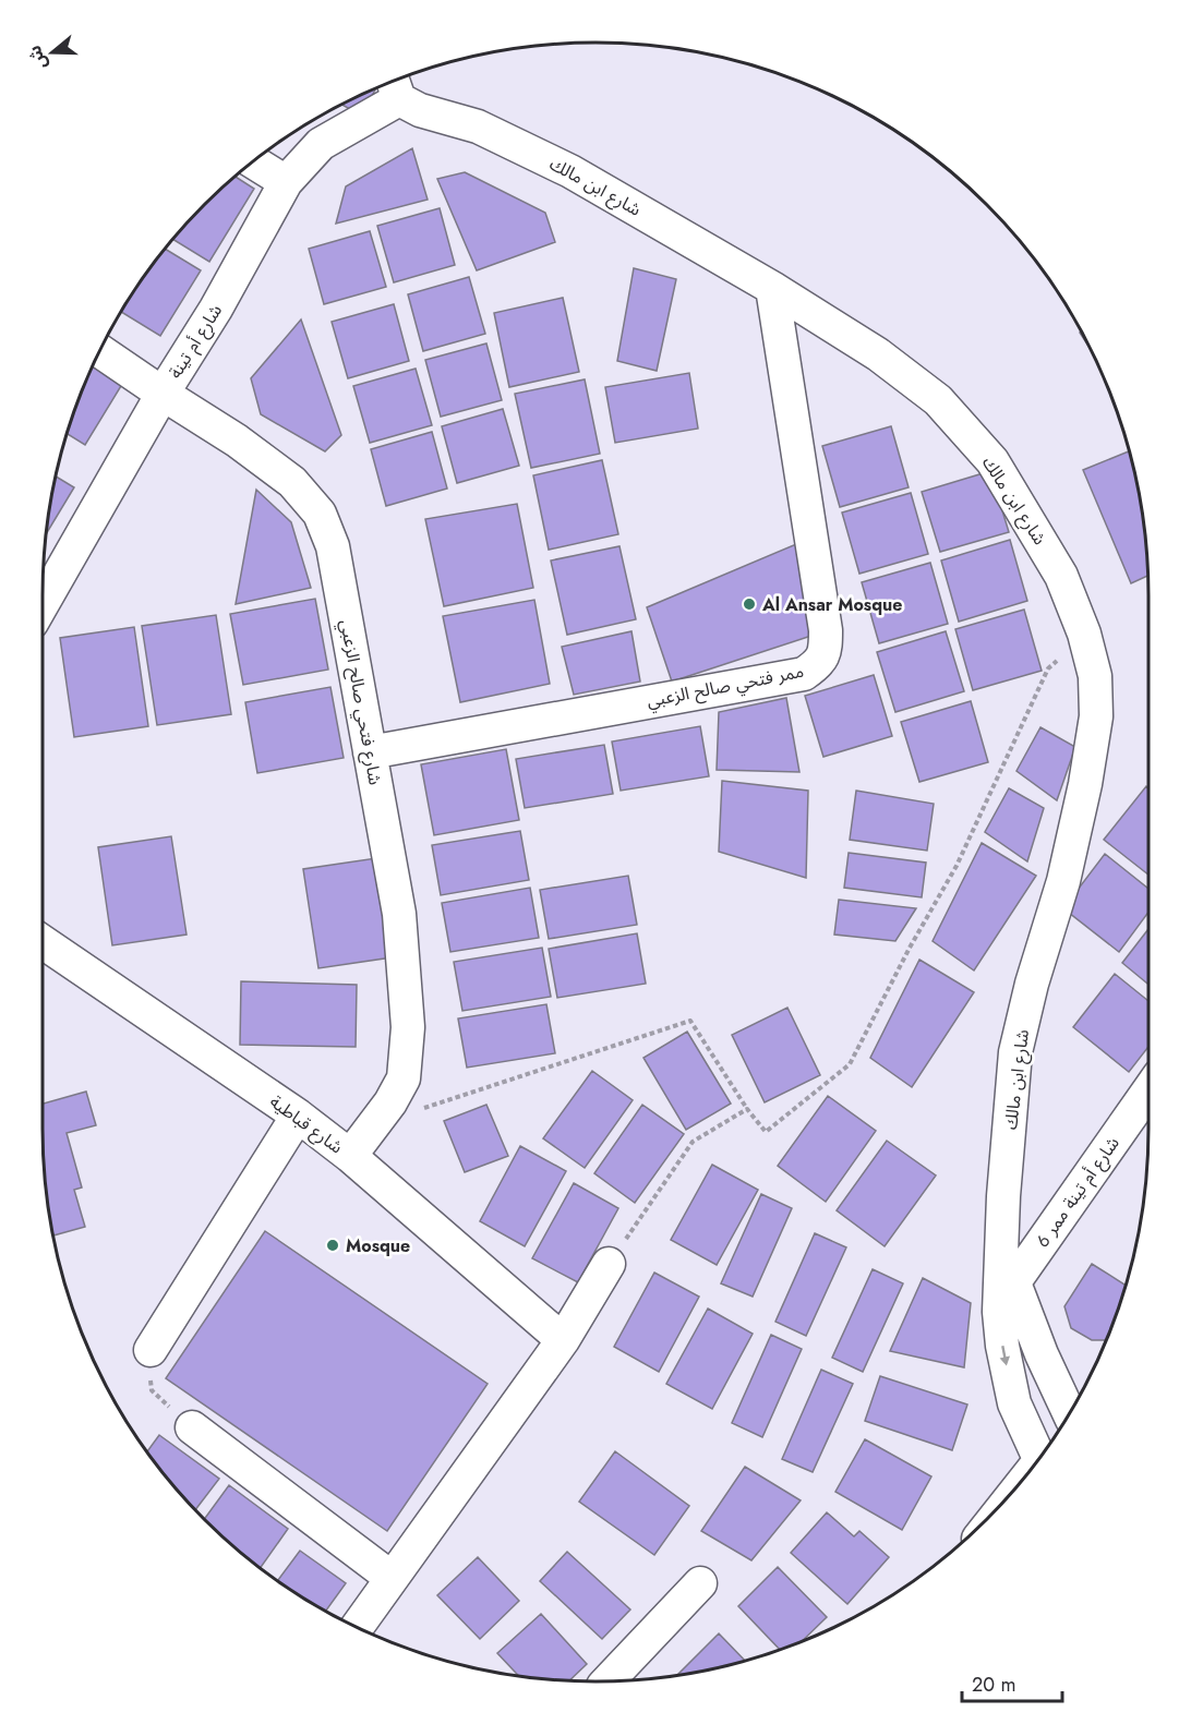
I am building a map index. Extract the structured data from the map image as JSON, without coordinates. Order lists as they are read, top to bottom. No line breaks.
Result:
{"streets":{"street":["شارع ابن مالك","شارع أم تينة","ممر فتحي صالح الزعبي","شارع فتحي صالح الزعبي","شارع قباطية","شارع أم تينة ممر 6"]},"crossings":[["شارع ابن مالك","شارع أم تينة"],["شارع ابن مالك","ممر فتحي صالح الزعبي"],["شارع ابن مالك","شارع أم تينة ممر 6"],["شارع أم تينة","شارع فتحي صالح الزعبي"],["ممر فتحي صالح الزعبي","شارع فتحي صالح الزعبي"],["شارع فتحي صالح الزعبي","شارع قباطية"]],"places":["Al Ansar Mosque","Mosque"],"scale_bar":"20 m","north":"left"}
